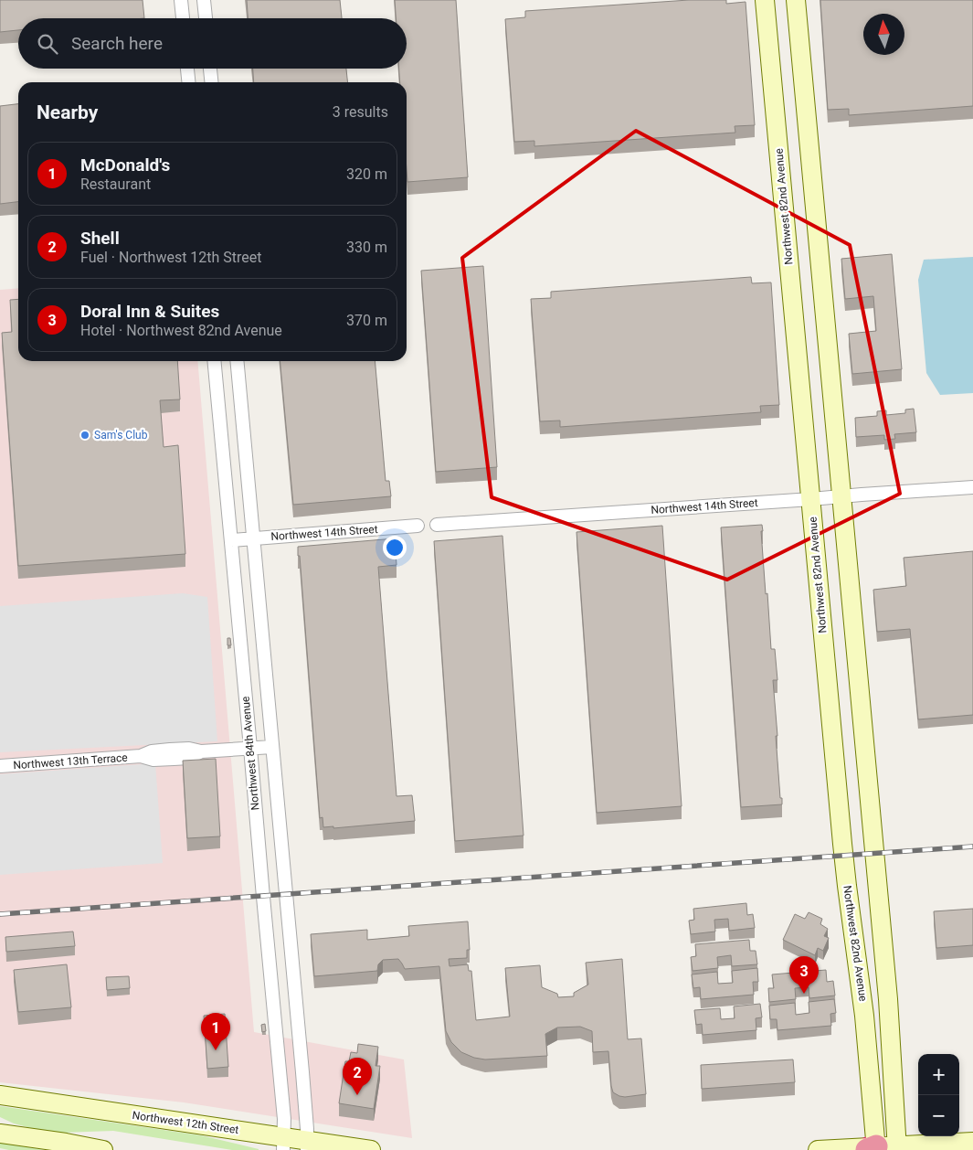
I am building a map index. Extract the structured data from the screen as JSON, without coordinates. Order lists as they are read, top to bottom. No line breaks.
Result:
{"streets":{"street":["Northwest 82nd Avenue","Northwest 14th Street","Northwest 84th Avenue","Northwest 13th Terrace","Northwest 12th Street"]},"crossings":[["Northwest 82nd Avenue","Northwest 14th Street"],["Northwest 14th Street","Northwest 84th Avenue"],["Northwest 84th Avenue","Northwest 13th Terrace"],["Northwest 84th Avenue","Northwest 12th Street"]],"places":["Sam's Club"],"north":"top","page":{"search":"Search here","heading":["Nearby","3 results"],"list":[{"mark":"1","name":"McDonald's","note":"Restaurant","value":"320 m"},{"mark":"2","name":"Shell","note":"Fuel · Northwest 12th Street","value":"330 m"},{"mark":"3","name":"Doral Inn & Suites","note":"Hotel · Northwest 82nd Avenue","value":"370 m"}],"pins":["3","1","2"],"map_buttons":["+","−"]}}
